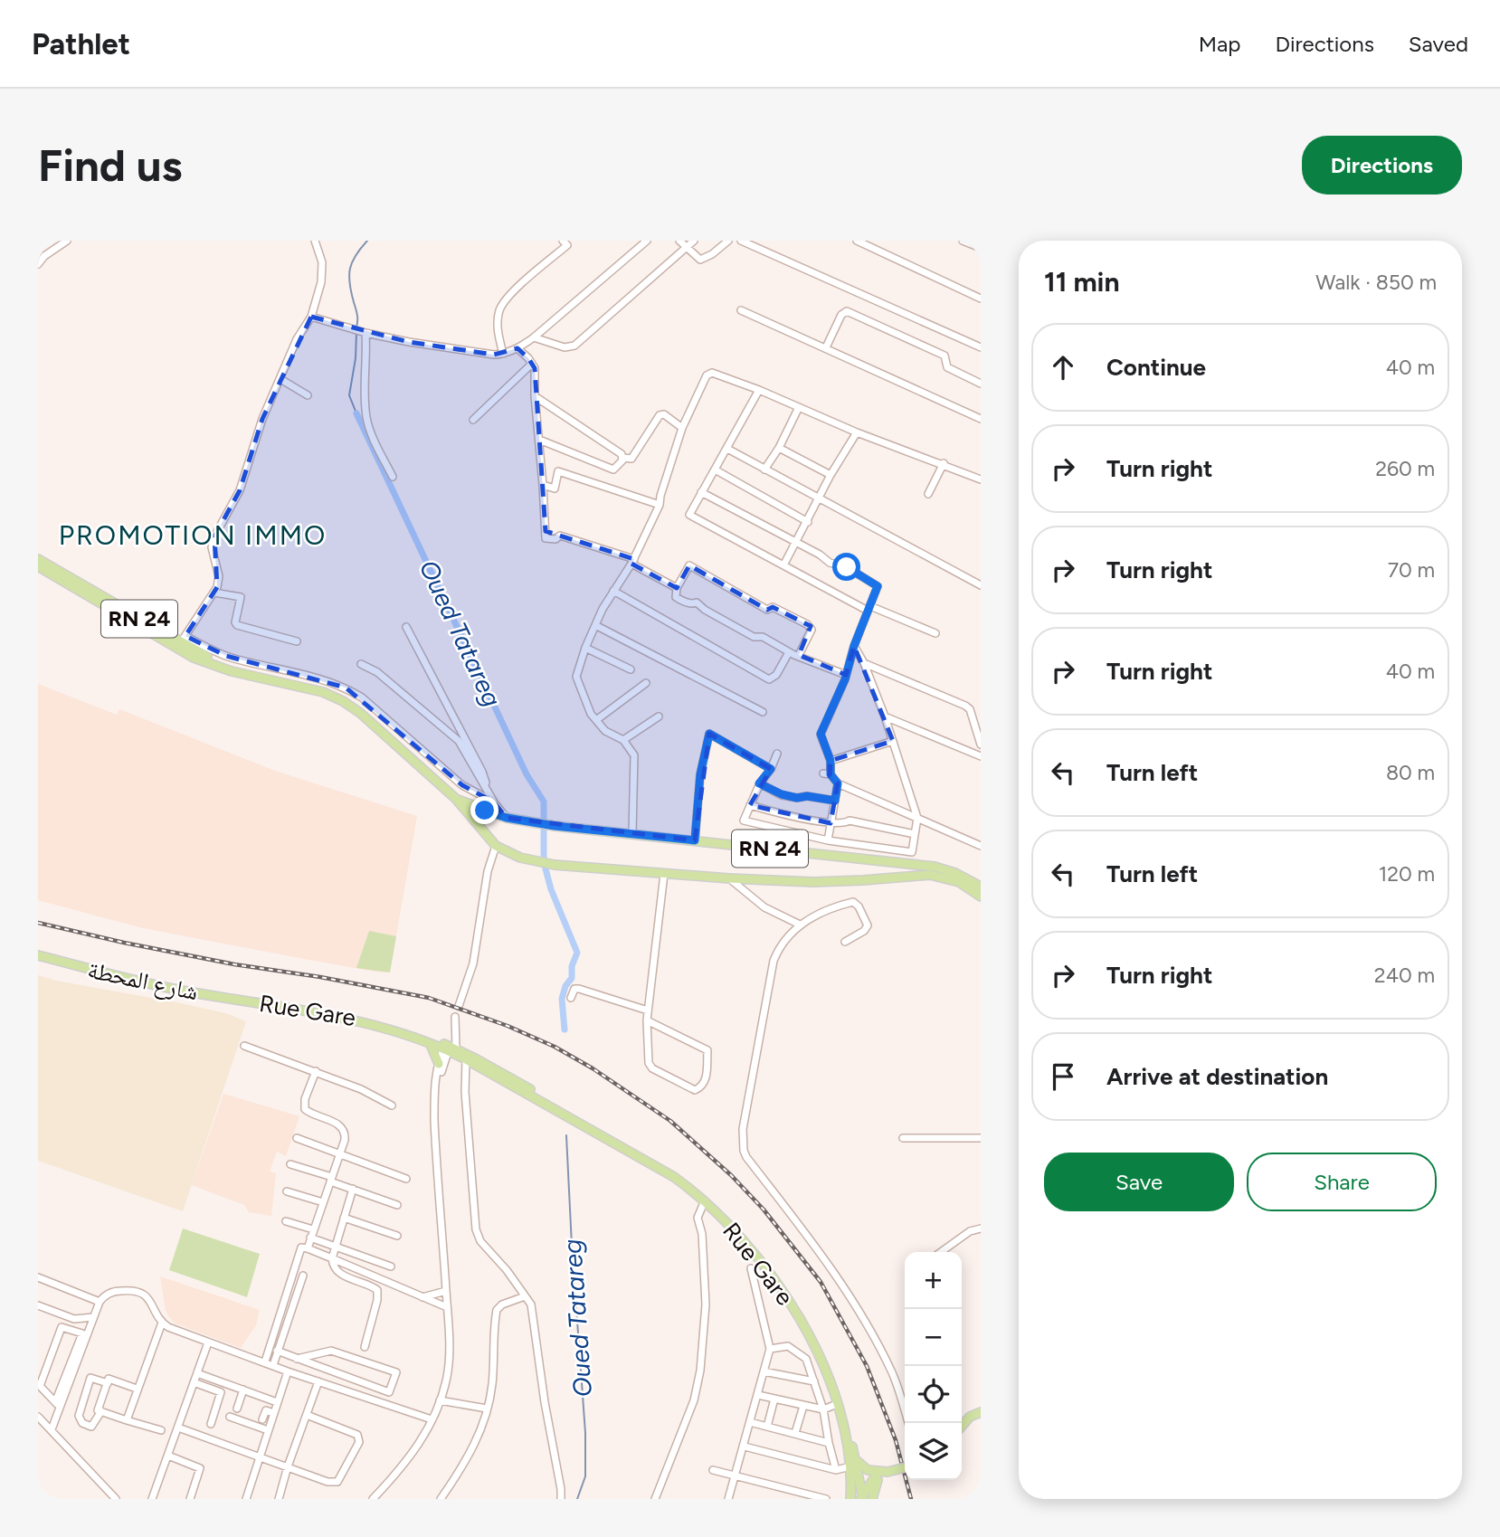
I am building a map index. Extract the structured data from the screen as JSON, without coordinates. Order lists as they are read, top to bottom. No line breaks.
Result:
{"streets":{"main road":["RN 24","شارع المحطة","Rue Gare"]},"crossings":[["شارع المحطة","Rue Gare"]],"districts":["PROMOTION IMMO"],"water":["Oued Tatareg"],"page":{"header":"Pathlet","nav":["Map","Directions","Saved"],"buttons":["Directions",["Save","Share"]],"title":"Find us","heading":["11 min","Walk · 850 m"],"list":[["Continue","40 m"],["Turn right","260 m"],["Turn right","70 m"],["Turn right","40 m"],["Turn left","80 m"],["Turn left","120 m"],["Turn right","240 m"],"Arrive at destination"],"map_buttons":["+","−"]}}
